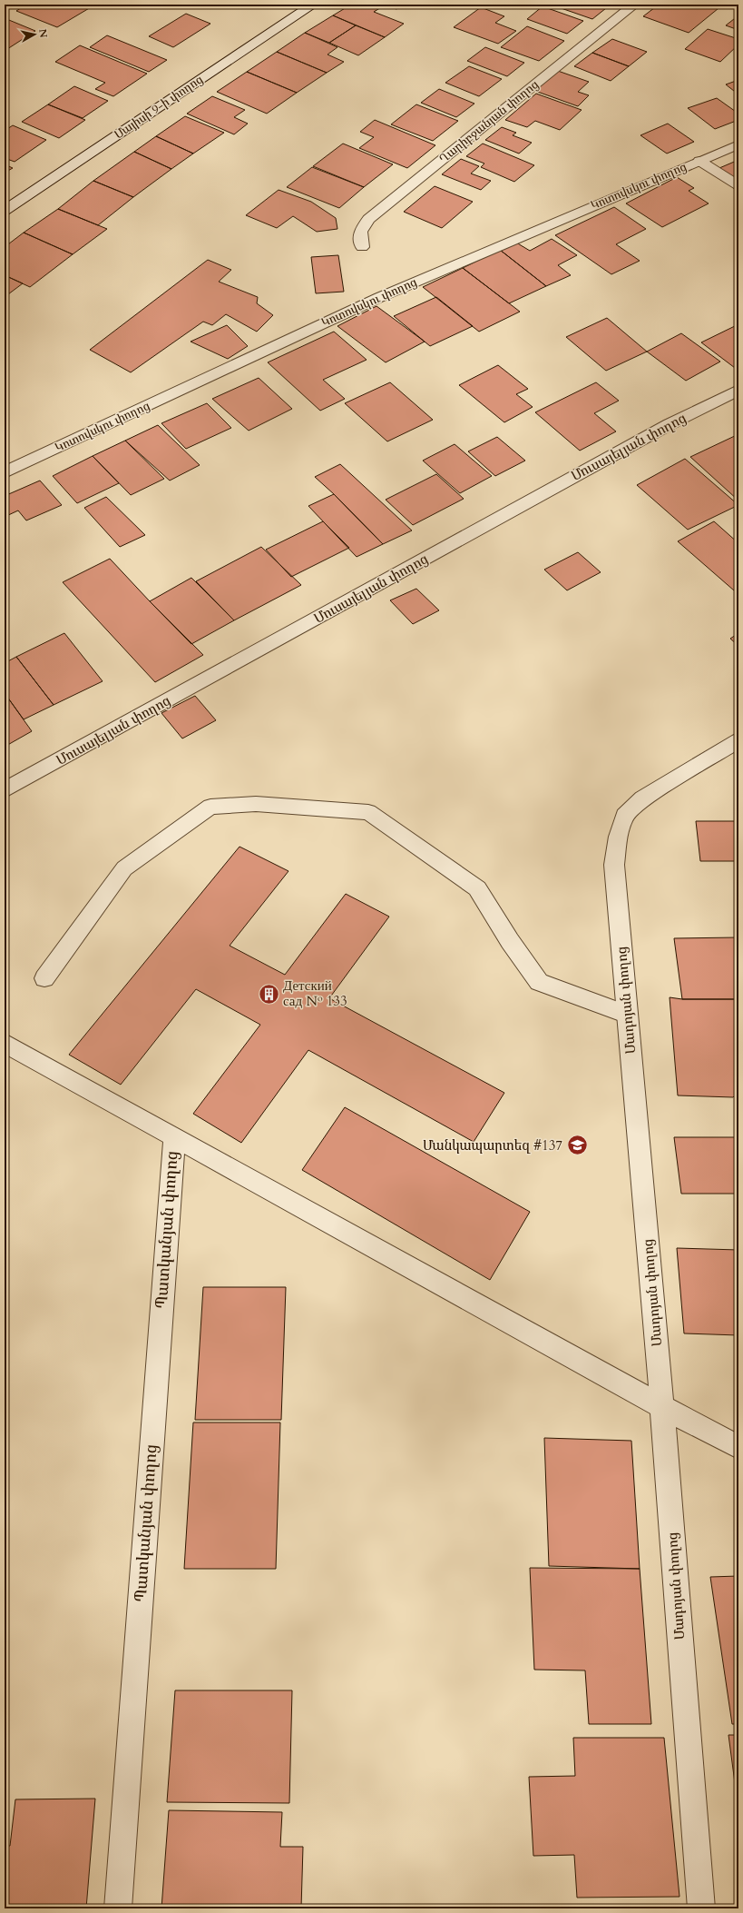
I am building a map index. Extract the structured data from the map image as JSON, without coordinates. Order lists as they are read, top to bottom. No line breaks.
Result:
{"streets":{"street":["Մայիսի 9-ի փողոց","Ղարիբջանյան փողոց","Կոտովսկու փողոց","Մուսայելյան փողոց","Մադոյան փողոց","Պատկանյան փողոց"]},"places":{"building":["Детский сад № 133"],"school or university":["Մանկապարտեզ #137"]},"north":"right"}
